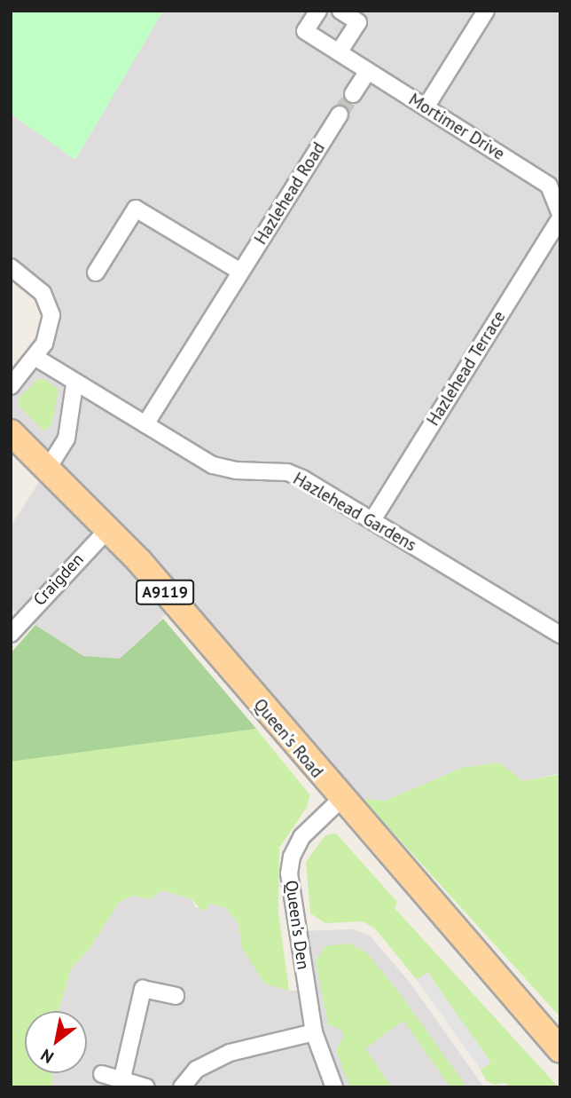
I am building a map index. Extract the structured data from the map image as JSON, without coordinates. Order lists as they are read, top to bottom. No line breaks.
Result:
{"streets":{"main road":["A9119","Queen's Road"],"street":["Mortimer Drive","Hazlehead Road","Hazlehead Terrace","Hazlehead Gardens","Craigden","Queen's Den"]},"crossings":[["Mortimer Drive","Hazlehead Terrace"],["Hazlehead Road","Hazlehead Gardens"],["Hazlehead Terrace","Hazlehead Gardens"],["Craigden","Queen's Road"],["Queen's Road","Queen's Den"]],"north":"bottom left"}
